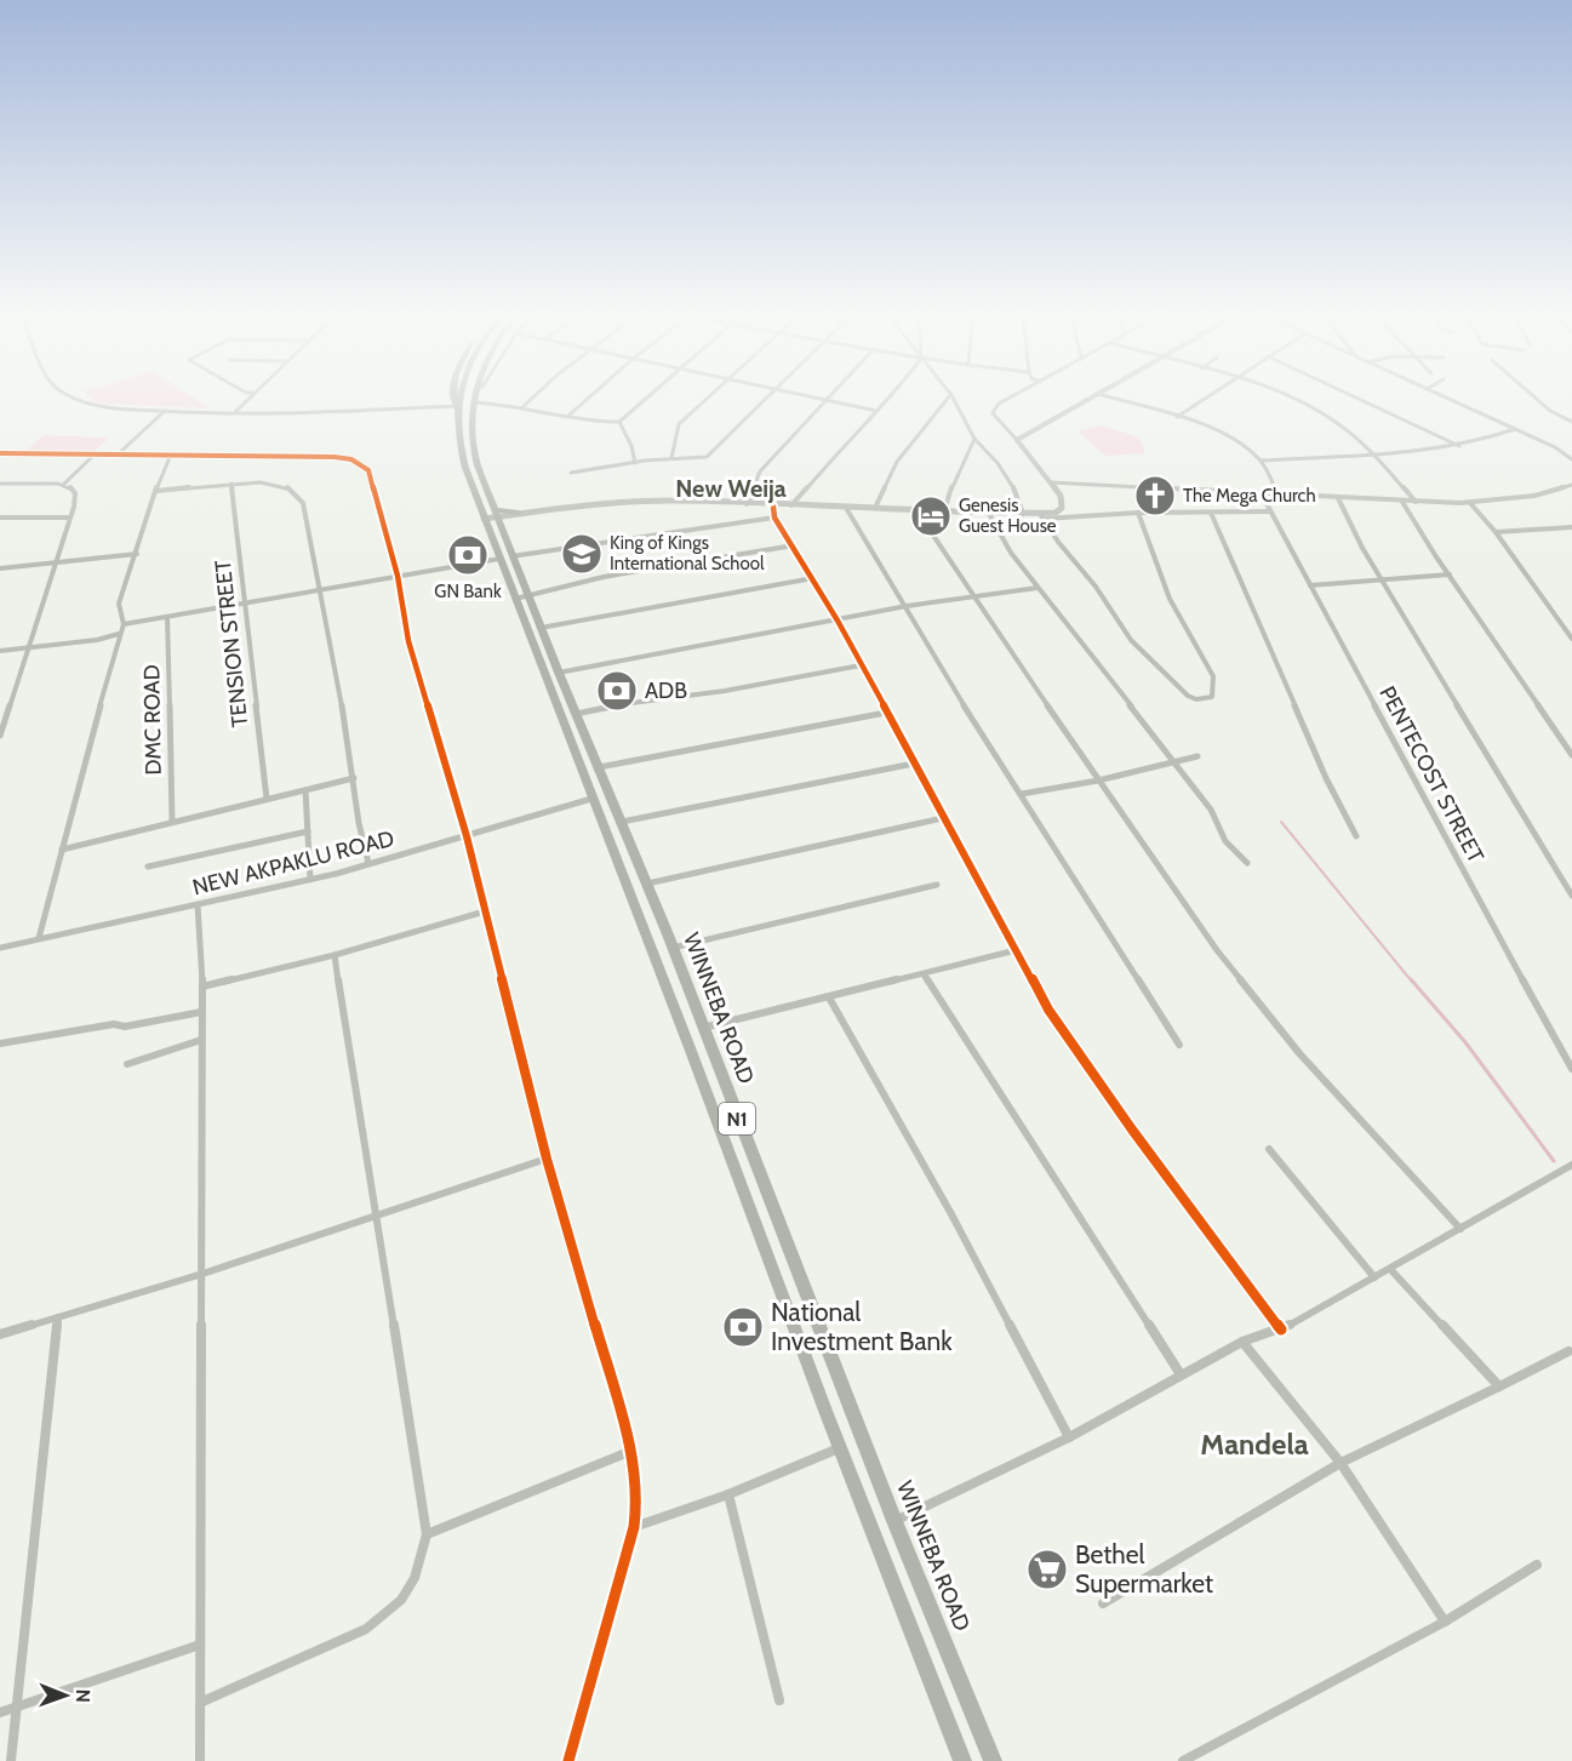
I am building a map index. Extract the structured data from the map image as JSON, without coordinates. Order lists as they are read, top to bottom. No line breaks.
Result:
{"streets":{"highway":["WINNEBA ROAD","N1"],"street":["TENSION STREET","DMC ROAD","PENTECOST STREET","NEW AKPAKLU ROAD"]},"crossings":[["NEW AKPAKLU ROAD","WINNEBA ROAD"]],"districts":["New Weija","Mandela"],"places":{"church":["The Mega Church"],"hotel":["Genesis Guest House"],"school or university":["King of Kings International School"],"bank":["GN Bank","ADB","National Investment Bank"],"supermarket":["Bethel Supermarket"]},"north":"right"}
